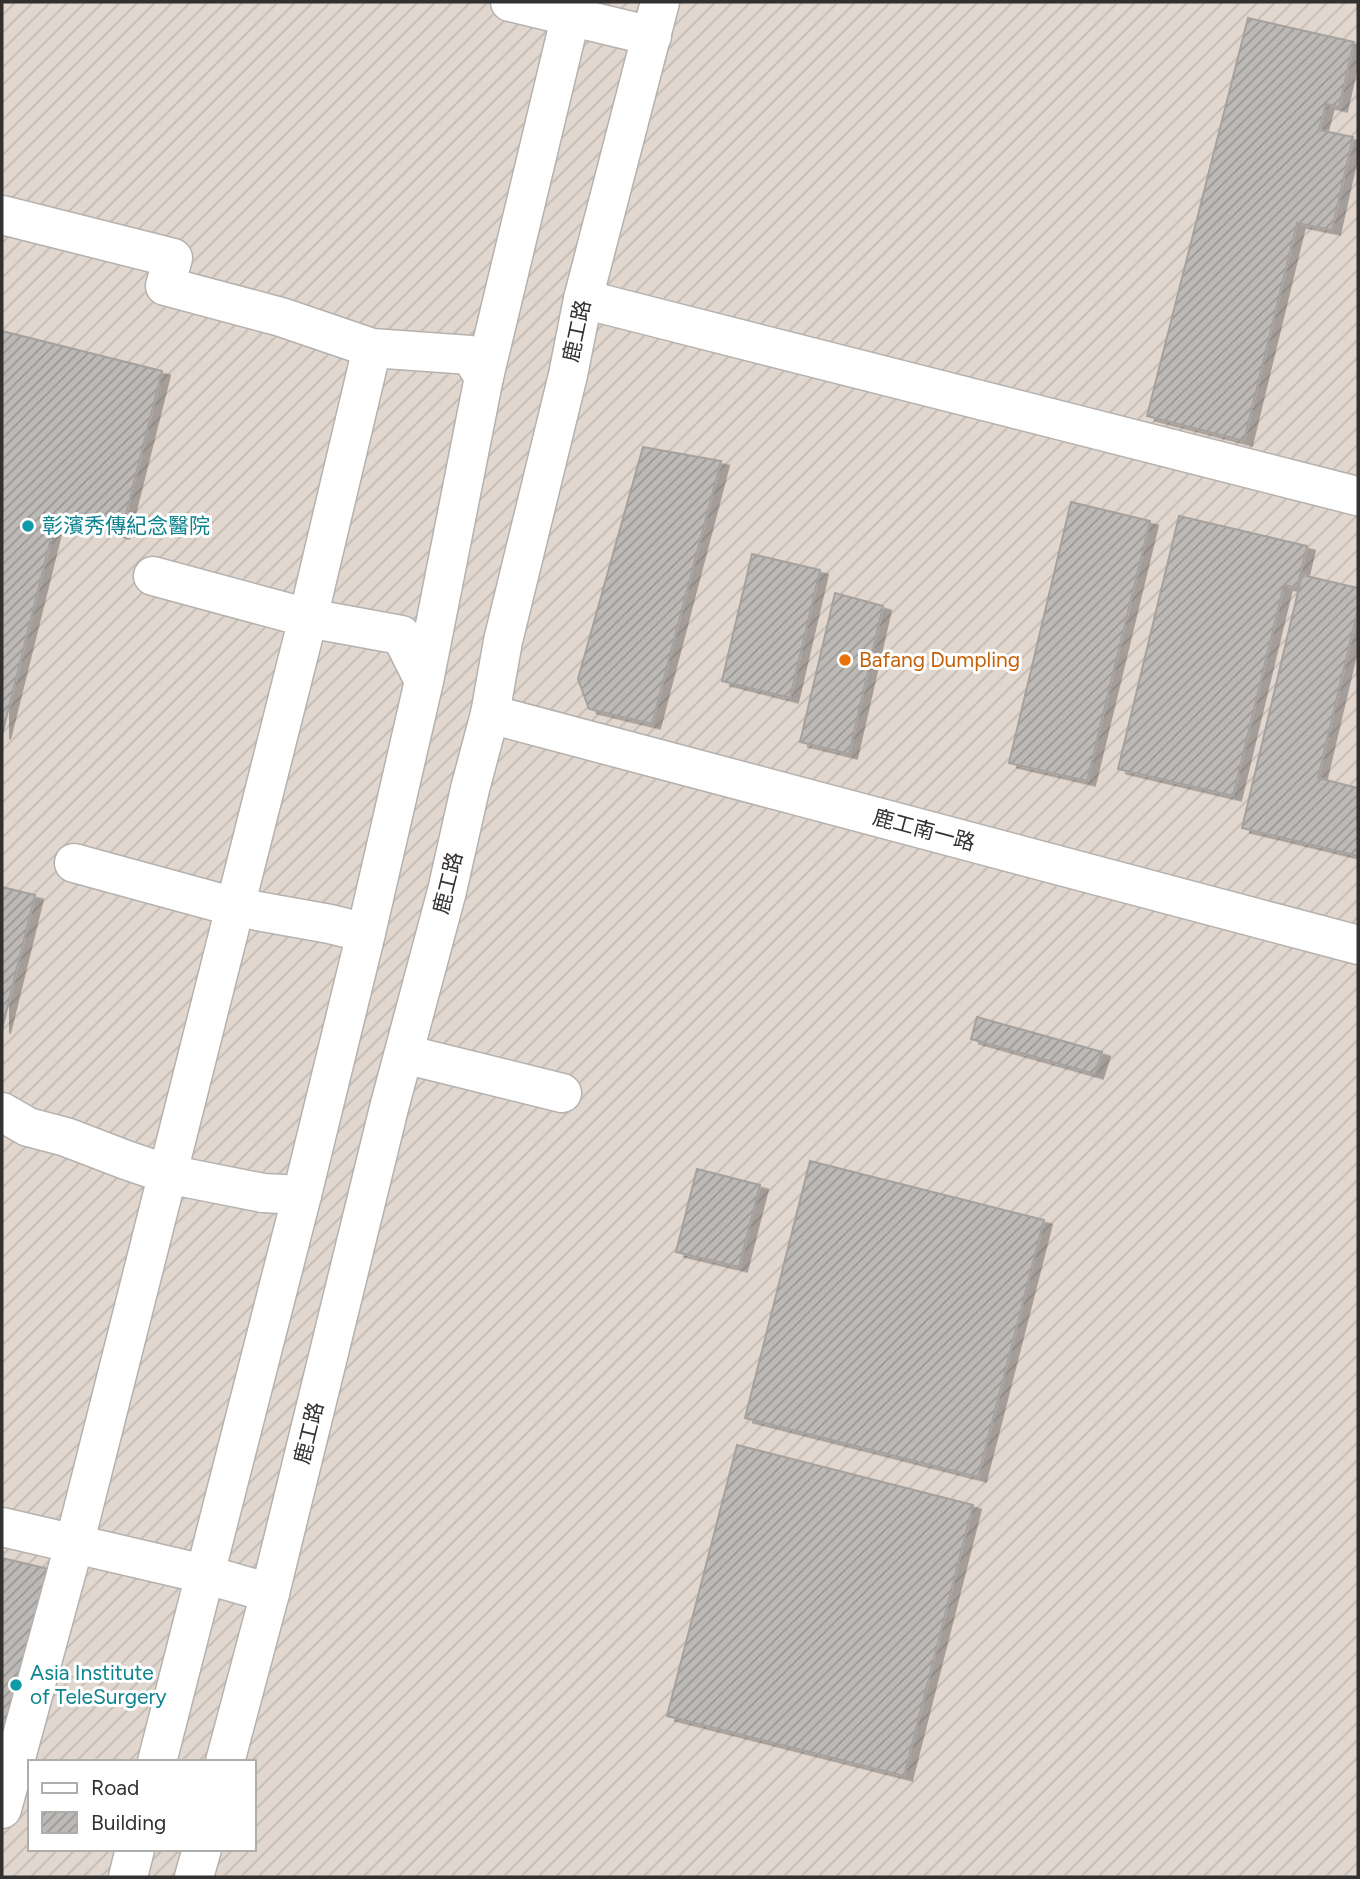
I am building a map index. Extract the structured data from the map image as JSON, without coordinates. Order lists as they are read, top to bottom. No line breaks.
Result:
{"streets":{"street":["鹿工路","鹿工南一路"]},"crossings":[["鹿工路","鹿工南一路"]],"places":["彰濱秀傳紀念醫院","Bafang Dumpling","Asia Institute of TeleSurgery"],"legend":["Road","Building"]}
